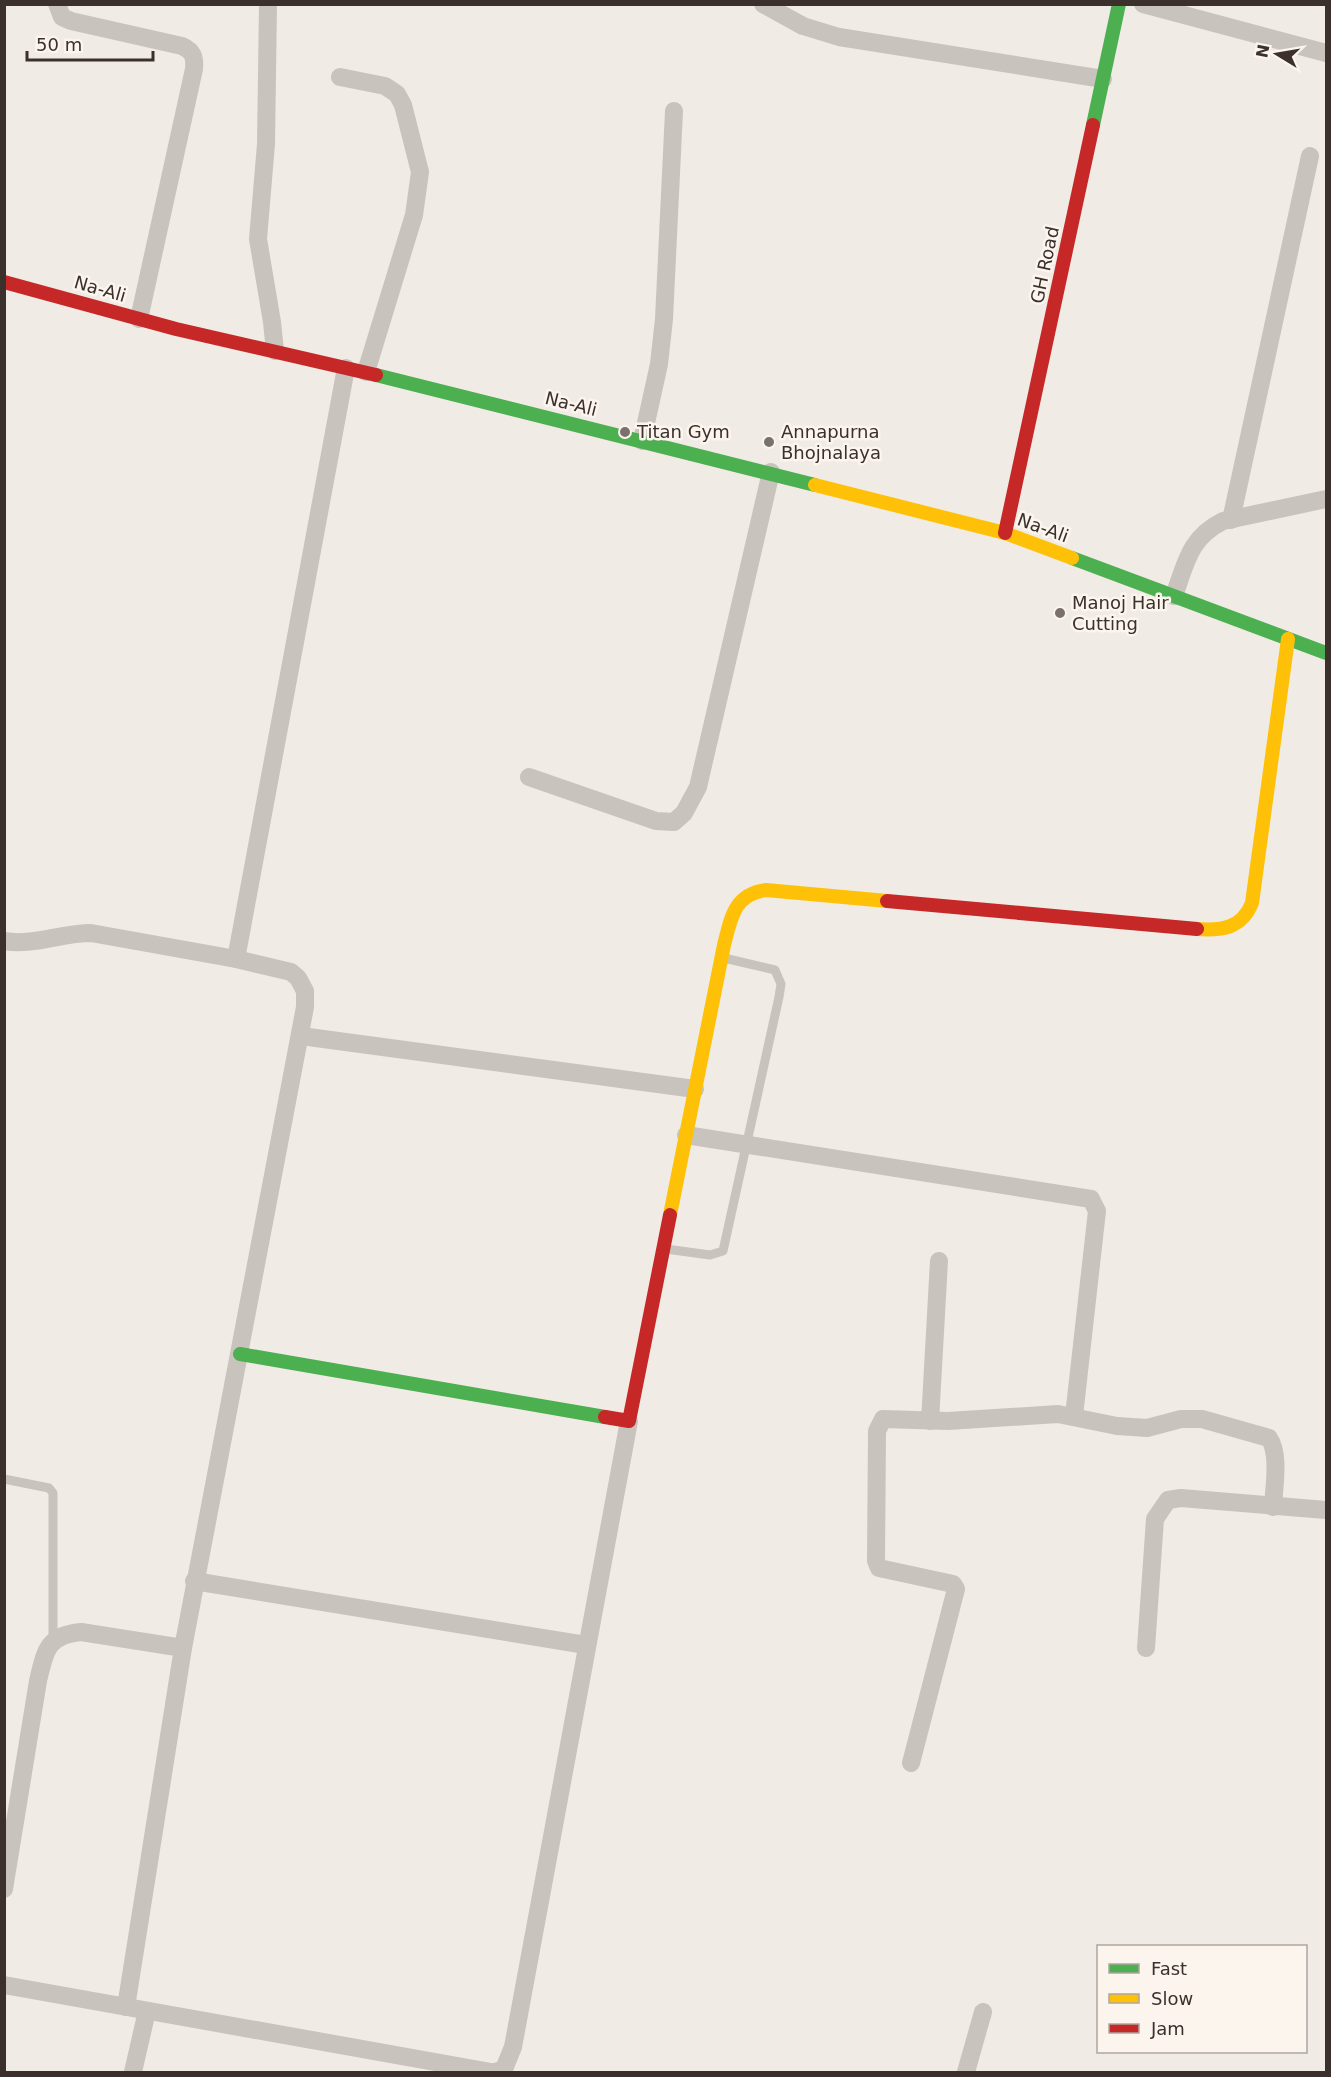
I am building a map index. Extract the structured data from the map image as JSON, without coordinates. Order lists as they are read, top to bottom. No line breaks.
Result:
{"streets":{"street":["GH Road","Na-Ali"]},"crossings":[["GH Road","Na-Ali"]],"places":["Titan Gym","Annapurna Bhojnalaya","Manoj Hair Cutting"],"legend":["Fast","Slow","Jam"],"scale_bar":"50 m","north":"left"}
